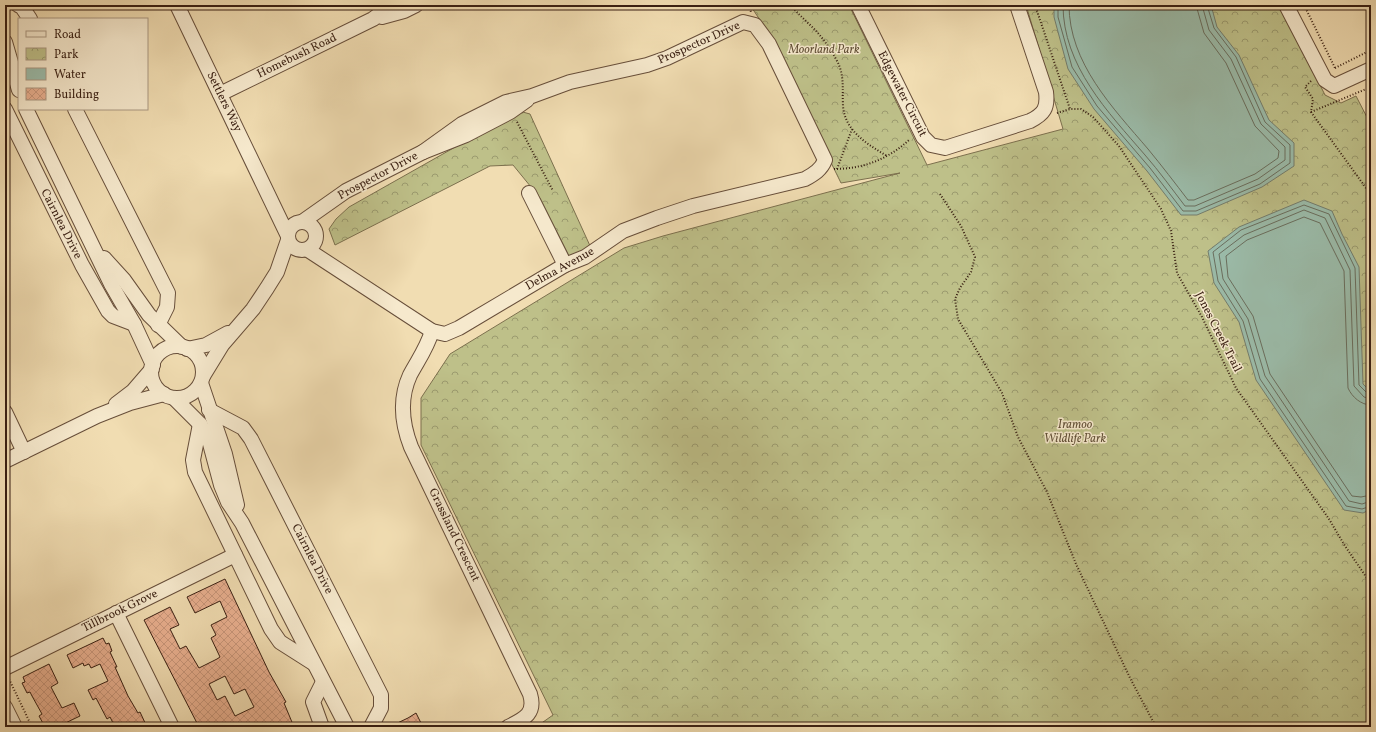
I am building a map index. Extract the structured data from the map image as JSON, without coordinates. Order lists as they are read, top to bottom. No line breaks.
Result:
{"streets":{"street":["Prospector Drive","Homebush Road","Edgewater Circuit","Settlers Way","Cairnlea Drive","Delma Avenue","Grassland Crescent","Tillbrook Grove"],"path":["Jones Creek Trail"]},"crossings":[["Prospector Drive","Settlers Way"],["Prospector Drive","Delma Avenue"],["Homebush Road","Settlers Way"],["Delma Avenue","Grassland Crescent"]],"parks":["Moorland Park","Iramoo Wildlife Park"],"legend":["Road","Park","Water","Building"]}
